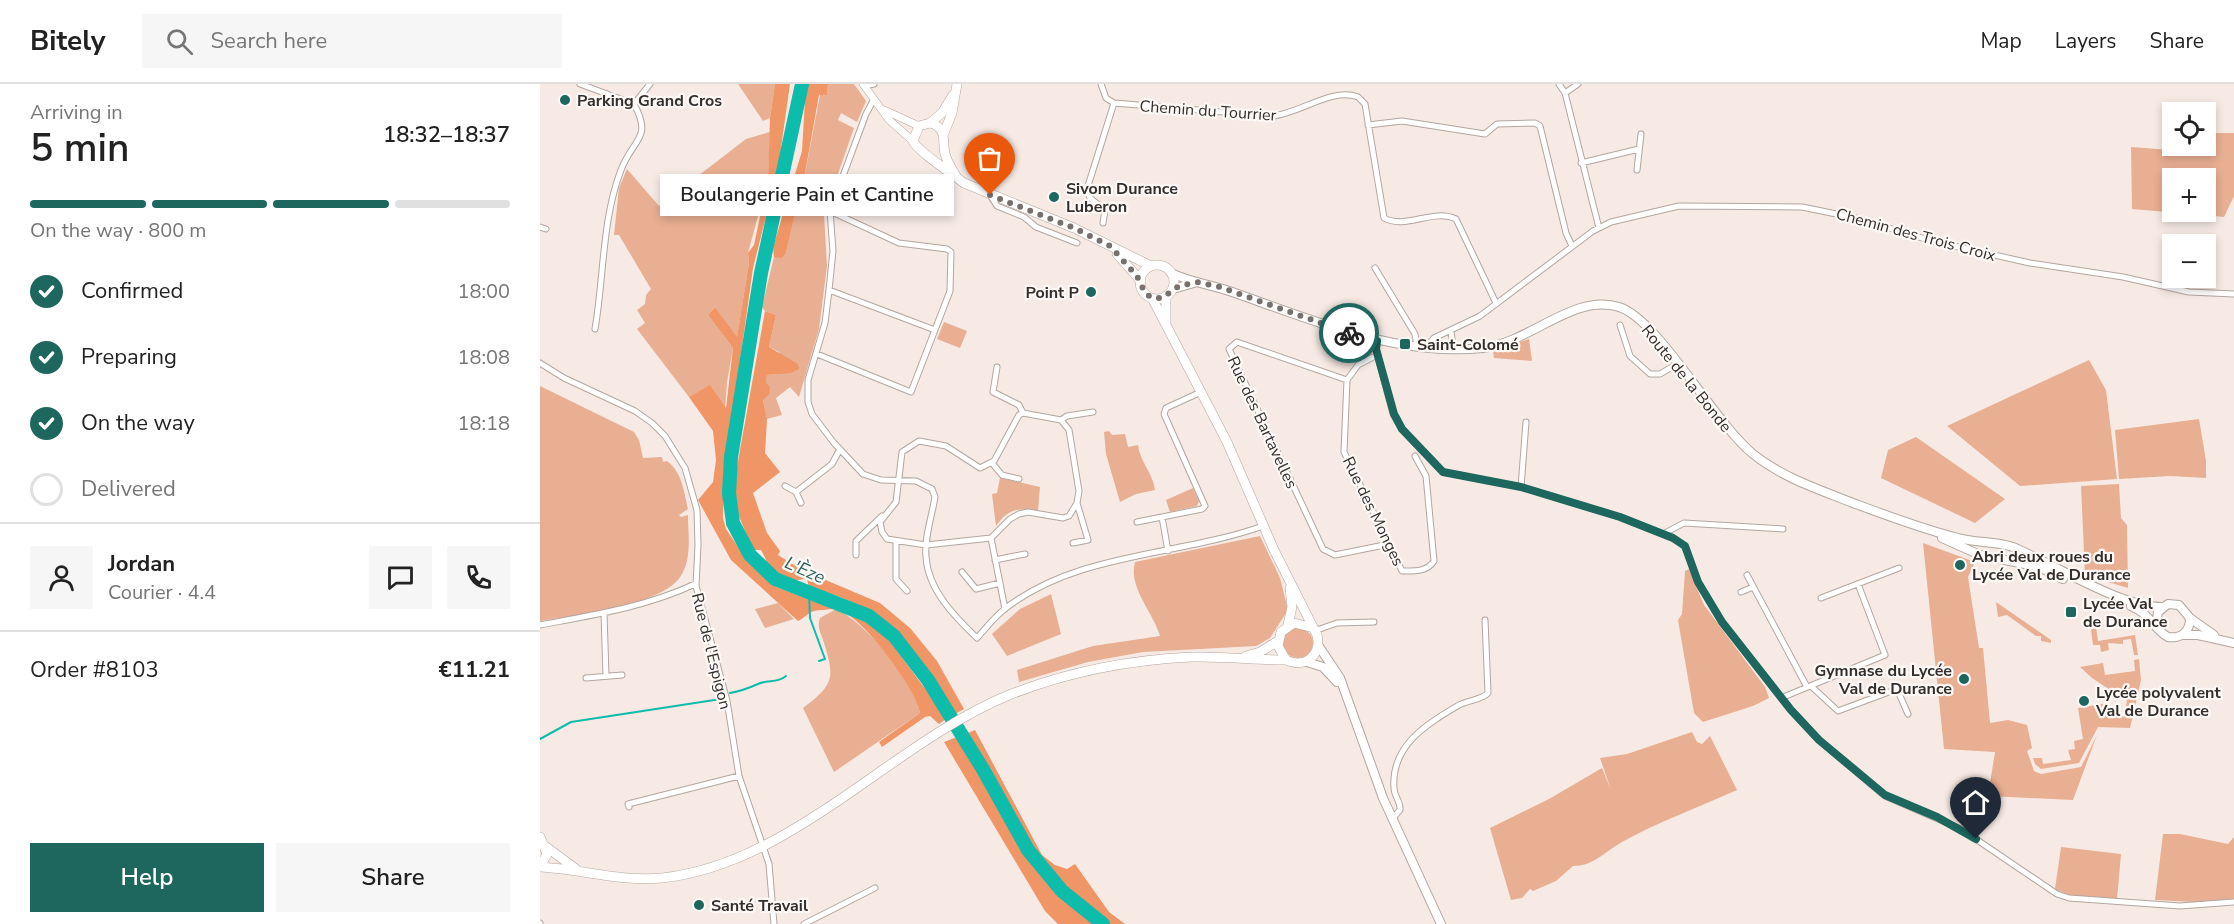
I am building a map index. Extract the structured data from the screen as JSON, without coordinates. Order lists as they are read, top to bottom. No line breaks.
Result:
{"streets":{"main road":["Route de la Bonde"],"street":["Chemin du Tourrier","Chemin des Trois Croix","Rue des Bartavelles","Rue des Monges","Rue de l'Espigon"]},"crossings":[["Chemin des Trois Croix","Route de la Bonde"],["Rue des Bartavelles","Rue des Monges"]],"water":["L'Èze"],"places":{"other":["Parking Grand Cros","Boulangerie Pain et Cantine","Sivom Durance Luberon","Point P","Abri deux roues du Lycée Val de Durance","Gymnase du Lycée Val de Durance","Lycée polyvalent Val de Durance","Santé Travail"],"transit":["Saint-Colomé","Lycée Val de Durance"]},"page":{"header":"Bitely","search":"Search here","nav":["Map","Layers","Share"],"heading":["5 min","Arriving in","18:32–18:37"],"panel":["Jordan","Courier · 4.4","Order #8103","€11.21"],"map_buttons":["+","−"],"bubble":"Boulangerie Pain et Cantine","bar":"On the way · 800 m","list":[["Confirmed","18:00"],["Preparing","18:08"],["On the way","18:18"],"Delivered"],"buttons":["Help","Share"]}}
